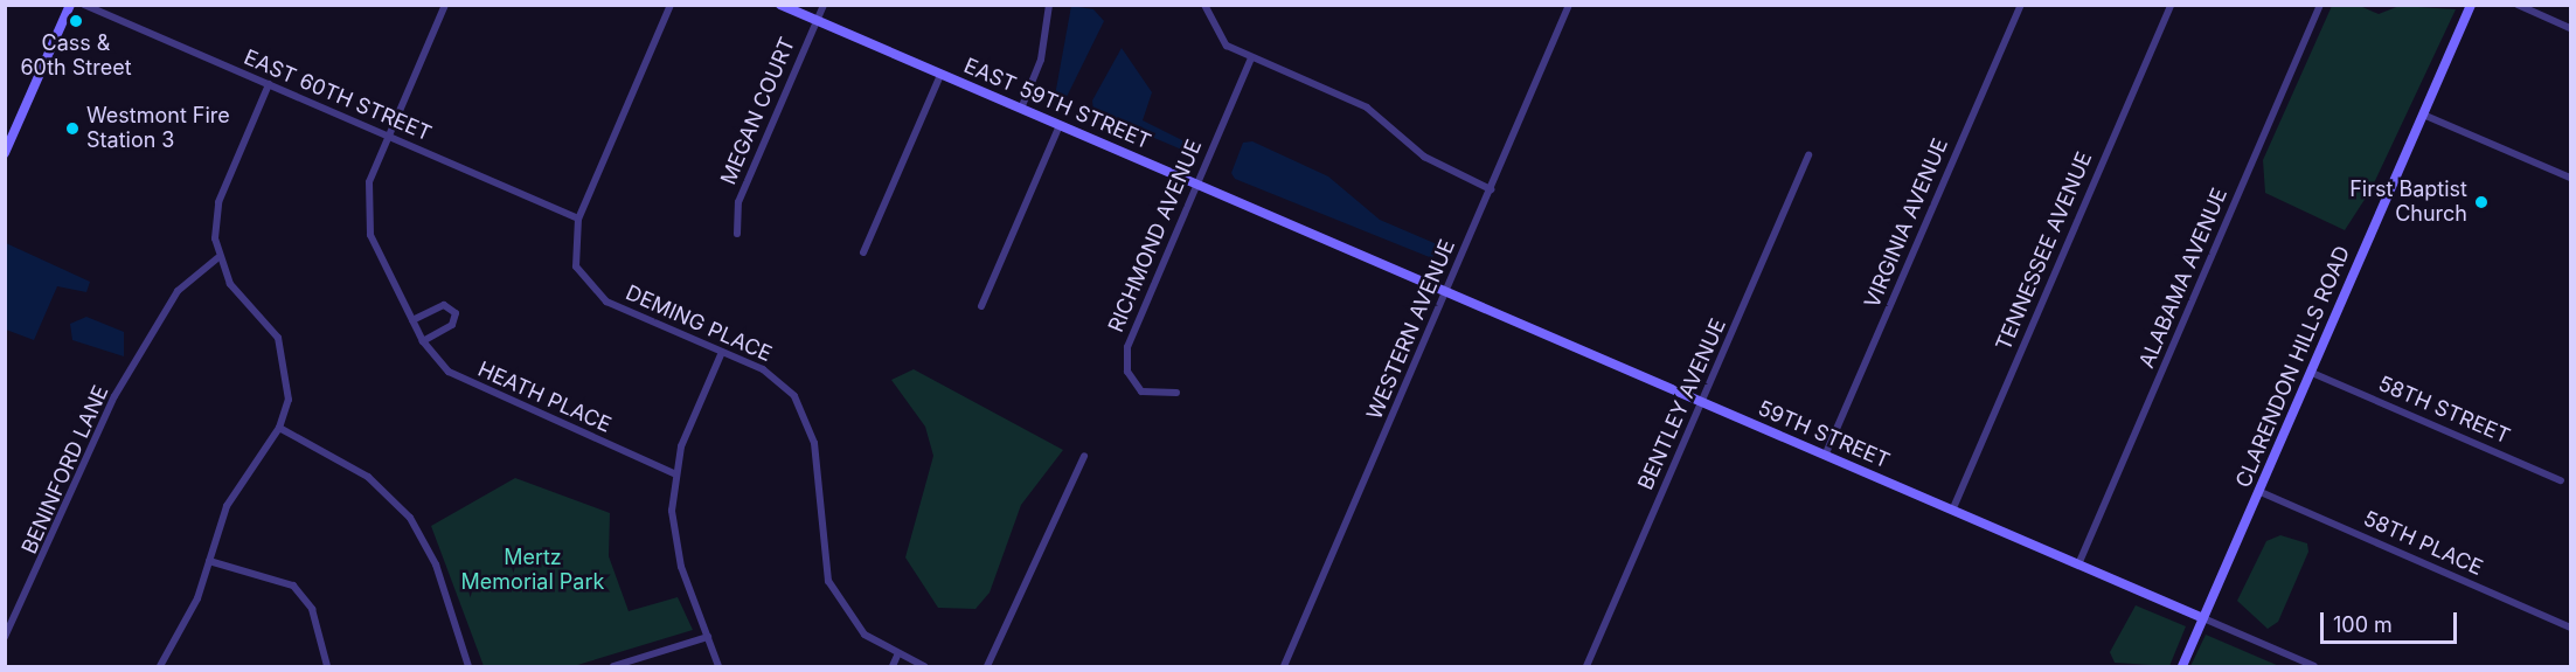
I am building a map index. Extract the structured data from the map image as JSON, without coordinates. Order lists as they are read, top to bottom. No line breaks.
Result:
{"streets":{"street":["EAST 60TH STREET","EAST 59TH STREET","MEGAN COURT","VIRGINIA AVENUE","RICHMOND AVENUE","TENNESSEE AVENUE","ALABAMA AVENUE","DEMING PLACE","WESTERN AVENUE","CLARENDON HILLS ROAD","HEATH PLACE","BENTLEY AVENUE","58TH STREET","59TH STREET","BENINFORD LANE","58TH PLACE"]},"crossings":[["EAST 60TH STREET","DEMING PLACE"],["EAST 60TH STREET","HEATH PLACE"],["EAST 59TH STREET","MEGAN COURT"],["EAST 59TH STREET","RICHMOND AVENUE"],["EAST 59TH STREET","59TH STREET"],["VIRGINIA AVENUE","59TH STREET"],["TENNESSEE AVENUE","59TH STREET"],["ALABAMA AVENUE","59TH STREET"],["WESTERN AVENUE","59TH STREET"],["CLARENDON HILLS ROAD","58TH STREET"],["CLARENDON HILLS ROAD","59TH STREET"],["CLARENDON HILLS ROAD","58TH PLACE"],["BENTLEY AVENUE","59TH STREET"]],"parks":["Mertz Memorial Park"],"places":["Cass & 60th Street","Westmont Fire Station 3","First Baptist Church"],"scale_bar":"100 m"}
